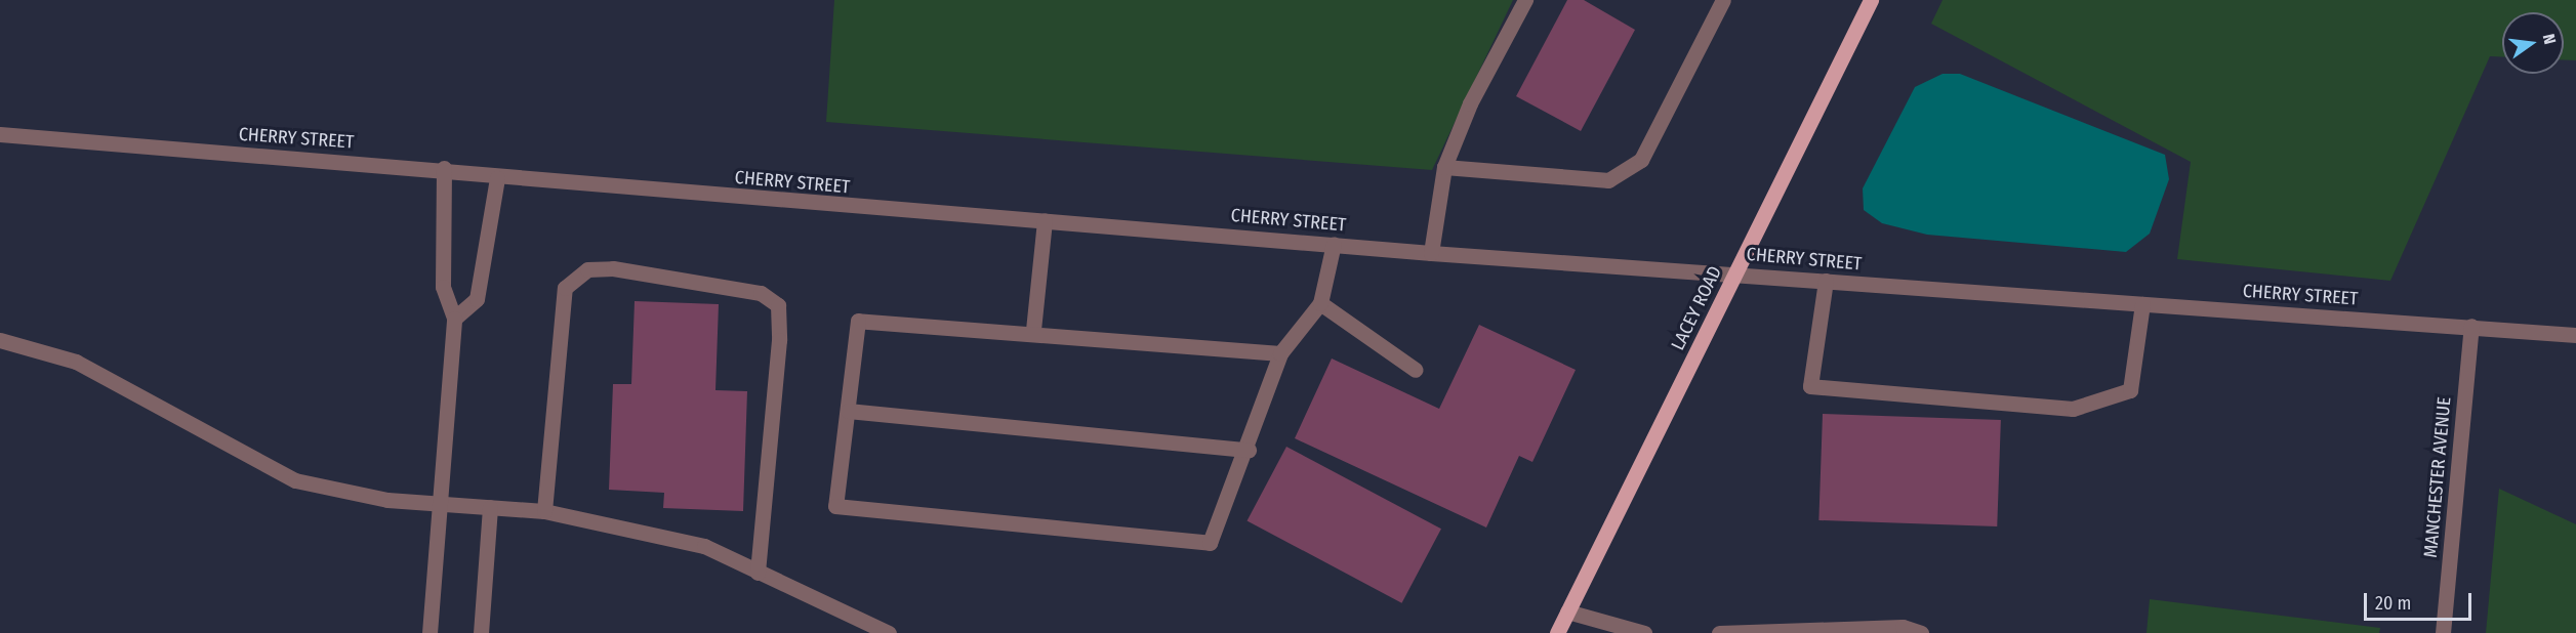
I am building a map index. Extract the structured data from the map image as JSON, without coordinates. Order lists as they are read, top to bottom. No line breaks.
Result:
{"streets":{"main road":["LACEY ROAD"],"street":["CHERRY STREET","MANCHESTER AVENUE"]},"crossings":[["CHERRY STREET","LACEY ROAD"],["CHERRY STREET","MANCHESTER AVENUE"]],"scale_bar":"20 m","north":"right"}
